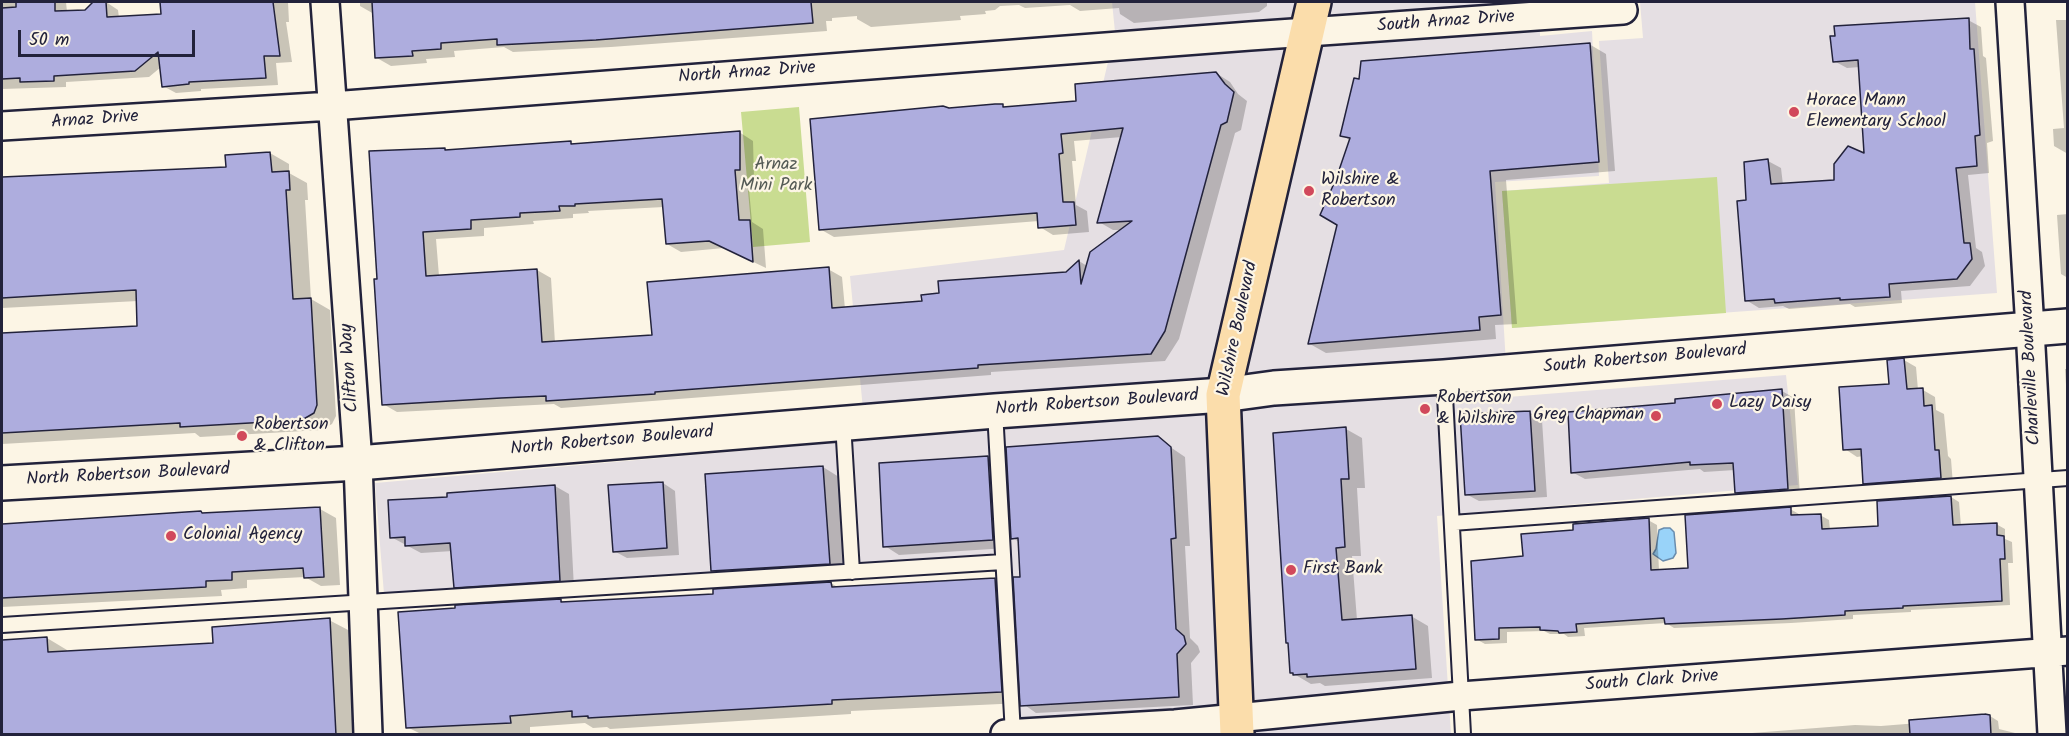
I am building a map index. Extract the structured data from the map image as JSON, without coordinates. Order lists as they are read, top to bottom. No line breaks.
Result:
{"streets":{"main road":["Wilshire Boulevard","South Robertson Boulevard","North Robertson Boulevard"],"street":["South Arnaz Drive","North Arnaz Drive","Arnaz Drive","Clifton Way","Charleville Boulevard","South Clark Drive"]},"crossings":[["South Arnaz Drive","North Arnaz Drive"],["South Arnaz Drive","Wilshire Boulevard"],["North Arnaz Drive","Arnaz Drive"],["North Arnaz Drive","Wilshire Boulevard"],["North Arnaz Drive","Clifton Way"],["Wilshire Boulevard","South Robertson Boulevard"],["Wilshire Boulevard","North Robertson Boulevard"],["Wilshire Boulevard","South Clark Drive"],["South Robertson Boulevard","Charleville Boulevard"],["South Robertson Boulevard","North Robertson Boulevard"],["Clifton Way","North Robertson Boulevard"],["Charleville Boulevard","South Clark Drive"]],"parks":["Arnaz Mini Park"],"places":["Horace Mann Elementary School","Wilshire & Robertson","Lazy Daisy","Robertson & Wilshire","Greg Chapman","Robertson & Clifton","Colonial Agency","First Bank"],"scale_bar":"50 m"}
